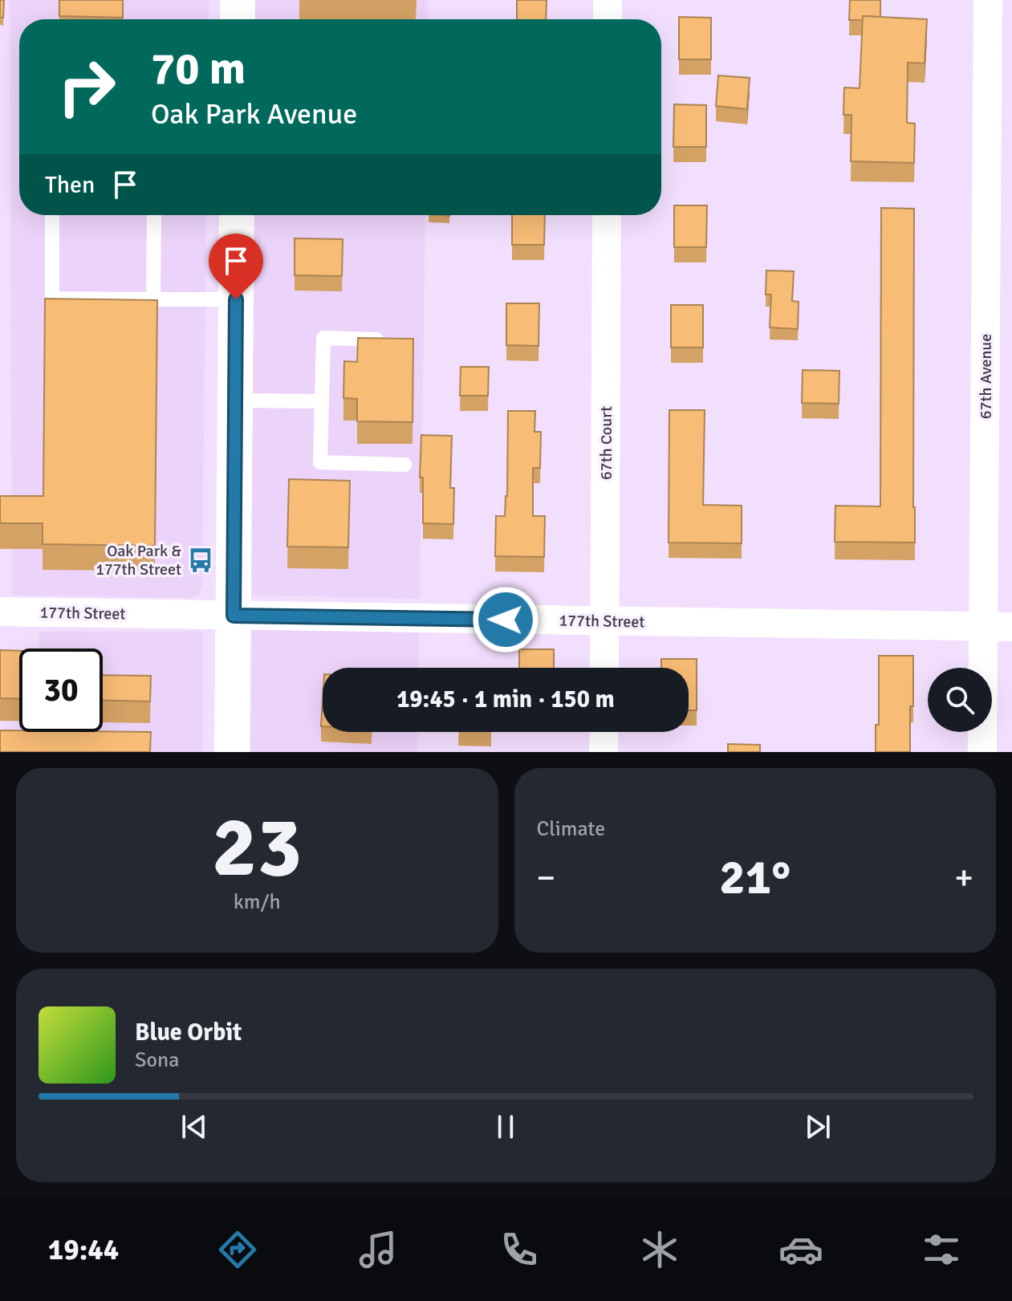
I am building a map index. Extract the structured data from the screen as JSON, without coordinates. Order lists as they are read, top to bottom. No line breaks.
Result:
{"streets":{"street":["67th Avenue","67th Court","177th Street"]},"crossings":[["67th Avenue","177th Street"],["67th Court","177th Street"]],"places":{"bus stop":["Oak Park & 177th Street"]},"page":{"turn":["70 m","Oak Park Avenue"],"then":"Then","limit":"30","trip":"19:45 · 1 min · 150 m","tile":[["23","km/h"],"Climate"],"heat":["−","21°","+"],"song":["Blue Orbit","Sona"],"tabs":"19:44"}}
